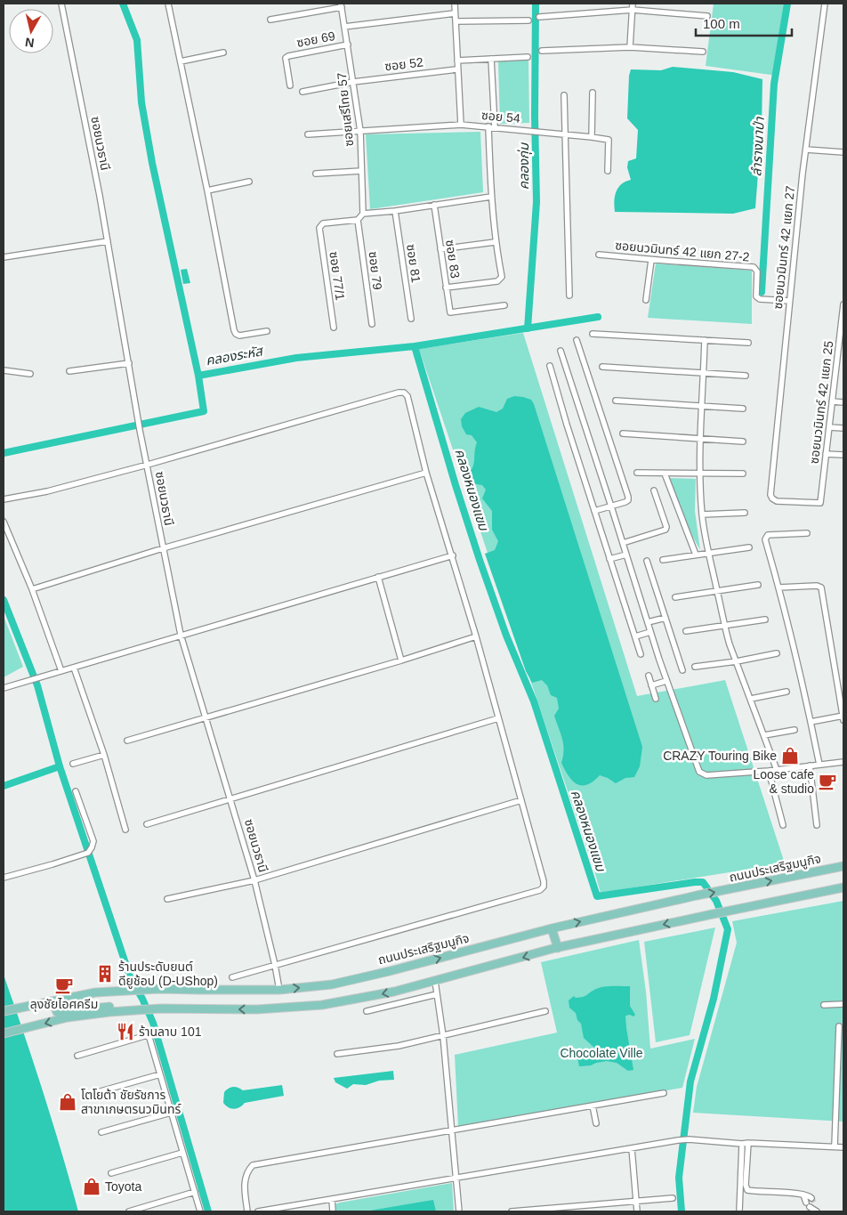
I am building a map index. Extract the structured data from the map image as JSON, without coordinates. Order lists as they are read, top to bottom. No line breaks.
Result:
{"streets":{"main road":["ถนนประเสริฐมนูกิจ"],"street":["ซอย 69","ซอย 52","ซอยเสรีไทย 57","ซอย 54","ซอยนวธานี","ซอยนวมินทร์ 42 แยก 27","ซอยนวมินทร์ 42 แยก 27-2","ซอย 83","ซอย 81","ซอย 79","ซอย 77/1","ซอยนวมินทร์ 42 แยก 25"]},"crossings":[["ซอย 69","ซอยเสรีไทย 57"],["ซอย 52","ซอยเสรีไทย 57"],["ซอยเสรีไทย 57","ซอย 54"],["ซอยนวธานี","ถนนประเสริฐมนูกิจ"],["ซอยนวมินทร์ 42 แยก 27","ซอยนวมินทร์ 42 แยก 27-2"],["ซอยนวมินทร์ 42 แยก 27","ซอยนวมินทร์ 42 แยก 25"],["ซอย 79","ซอย 77/1"]],"water":["ลำรางนาป่า","คลองกุ่ม","คลองระหัส","คลองหนองแขม"],"parks":["Chocolate Ville"],"places":{"shop":["CRAZY Touring Bike","โตโยต้า ชัยรัชการ สาขาเกษตรนวมินทร์","Toyota"],"cafe":["Loose cafe & studio","ลุงชัยไอศครีม"],"building":["ร้านประดับยนต์ ดียูช้อป (D-UShop)"],"restaurant":["ร้านลาบ 101"]},"scale_bar":"100 m","north":"bottom"}
